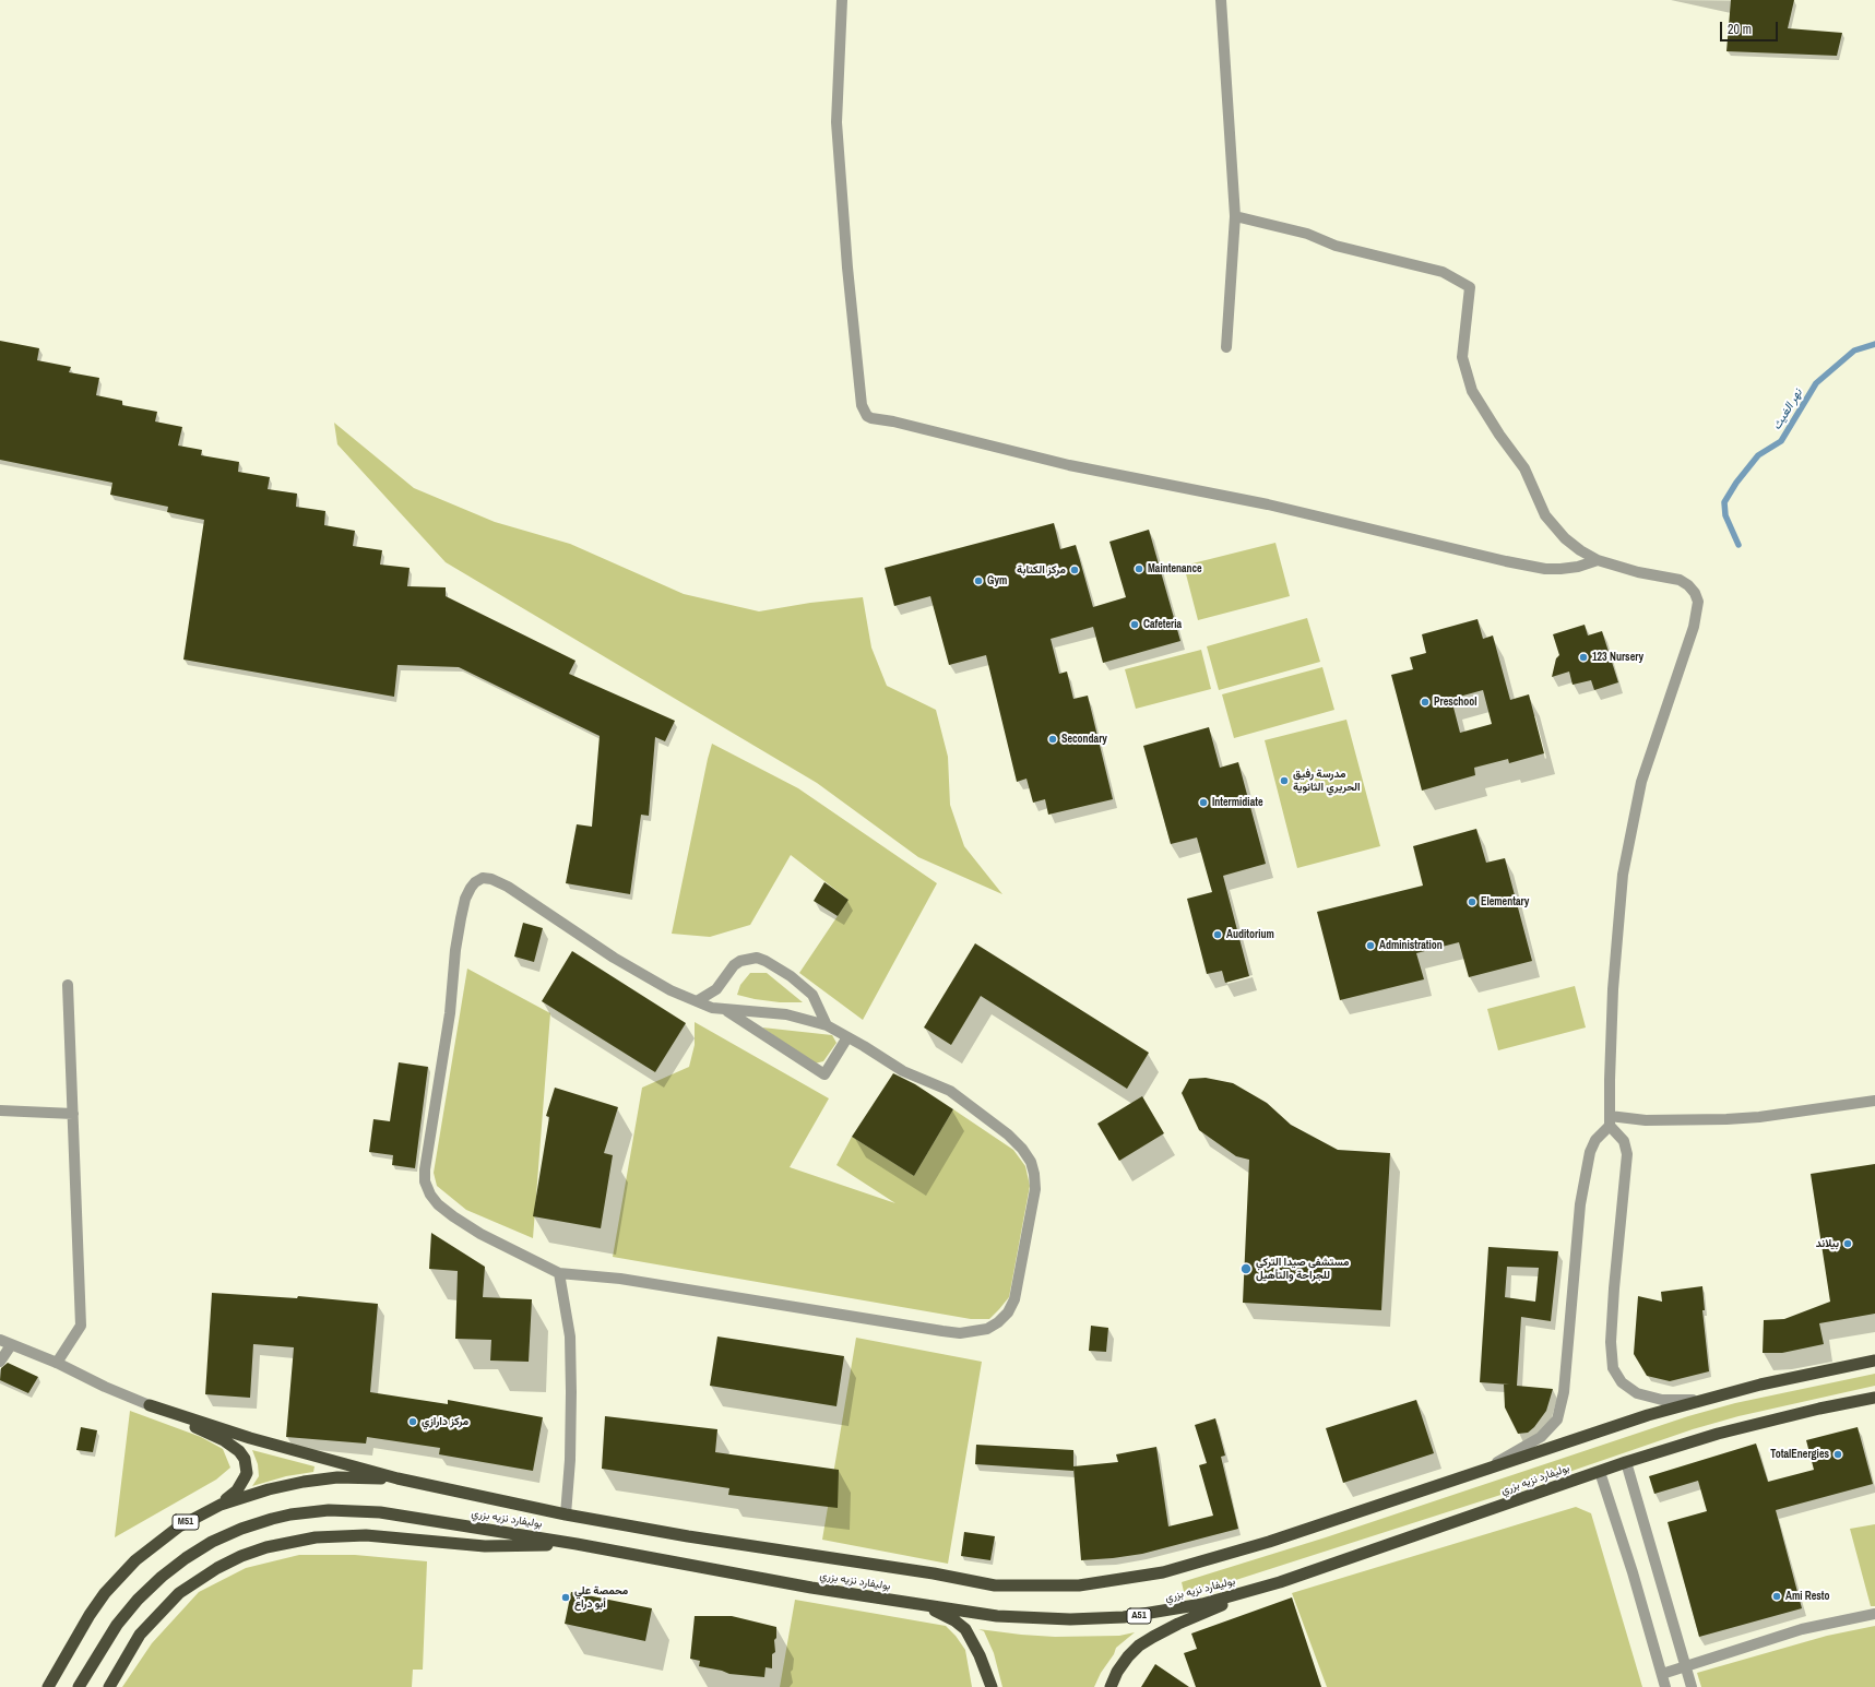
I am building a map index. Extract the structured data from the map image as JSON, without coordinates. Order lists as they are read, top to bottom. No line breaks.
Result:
{"streets":{"highway":["بوليفارد نزيه بزري","M51","A51"]},"crossings":[["بوليفارد نزيه بزري","M51"]],"water":["نهر الغيث"],"places":["Maintenance","مركز الكتابة","Gym","Cafeteria","123 Nursery","Preschool","Secondary","مدرسة رفيق الحريري الثانوية","Intermidiate","Elementary","Auditorium","Administration","بيلاند","مستشفى صيدا التركي للجراحة والتأهيل","مركز دارازي","TotalEnergies","Ami Resto","محمصة علي أبو دراع"],"scale_bar":"20 m"}
